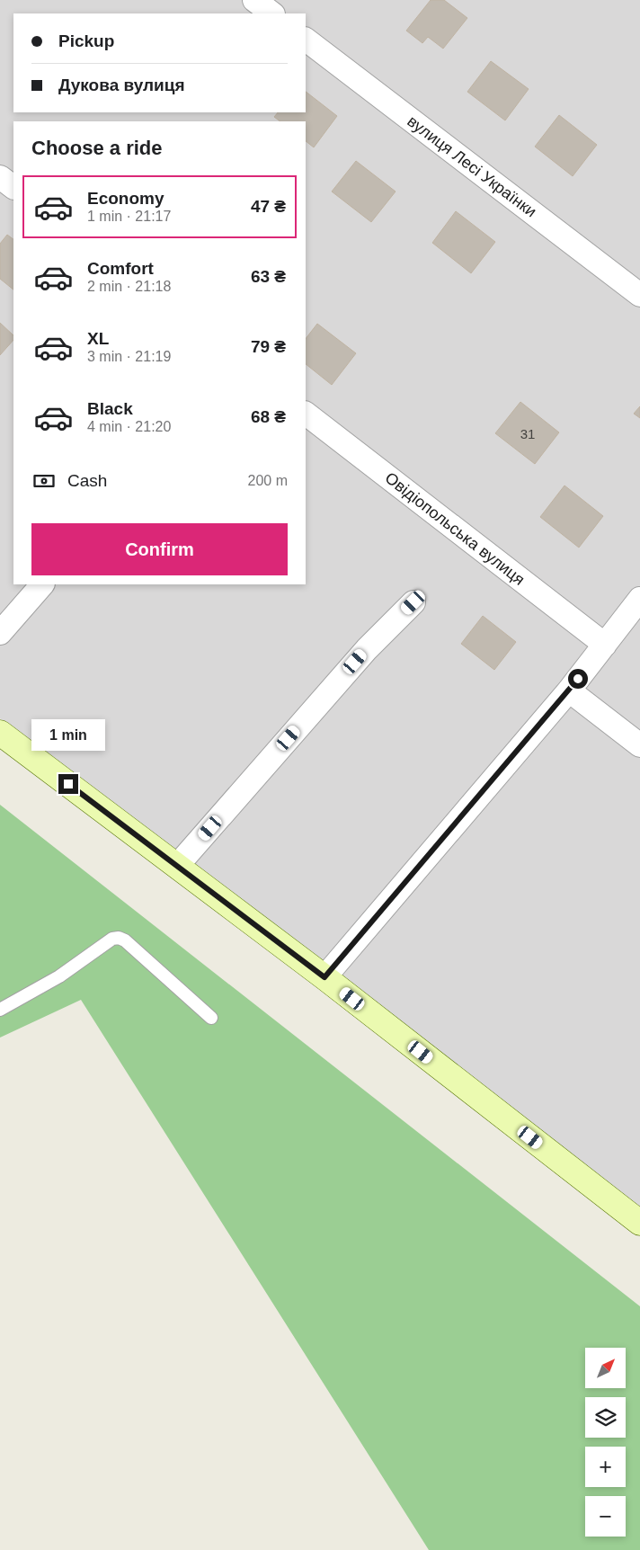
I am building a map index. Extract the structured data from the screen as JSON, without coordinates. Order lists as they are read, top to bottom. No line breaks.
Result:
{"streets":{"street":["вулиця Лесі Українки","Овідіопольська вулиця"]},"house_numbers":["31"],"north":"top right","page":{"banner":["Pickup","Дукова вулиця"],"heading":"Choose a ride","list":[{"name":"Economy","note":"1 min · 21:17","value":"47 ₴"},{"name":"Comfort","note":"2 min · 21:18","value":"63 ₴"},{"name":"XL","note":"3 min · 21:19","value":"79 ₴"},{"name":"Black","note":"4 min · 21:20","value":"68 ₴"}],"pay":["Cash","200 m"],"buttons":"Confirm","bubble":"1 min","map_buttons":["+","−"]}}
